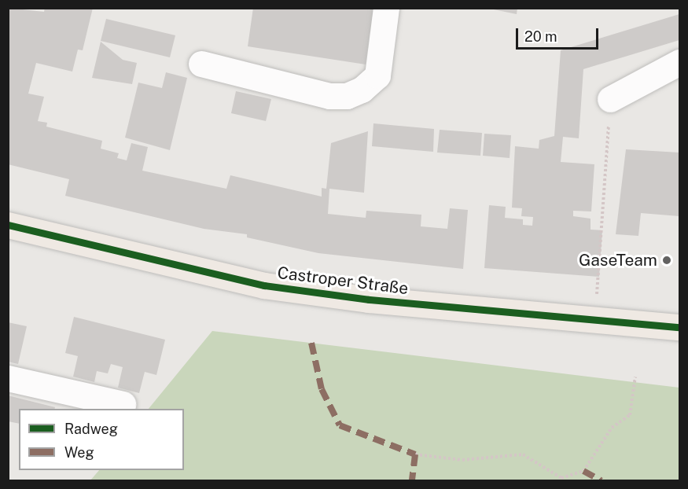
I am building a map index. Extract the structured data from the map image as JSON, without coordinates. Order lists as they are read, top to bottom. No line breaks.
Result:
{"streets":{"main road":["Castroper Straße"]},"places":["GaseTeam"],"legend":["Radweg","Weg"],"scale_bar":"20 m"}
